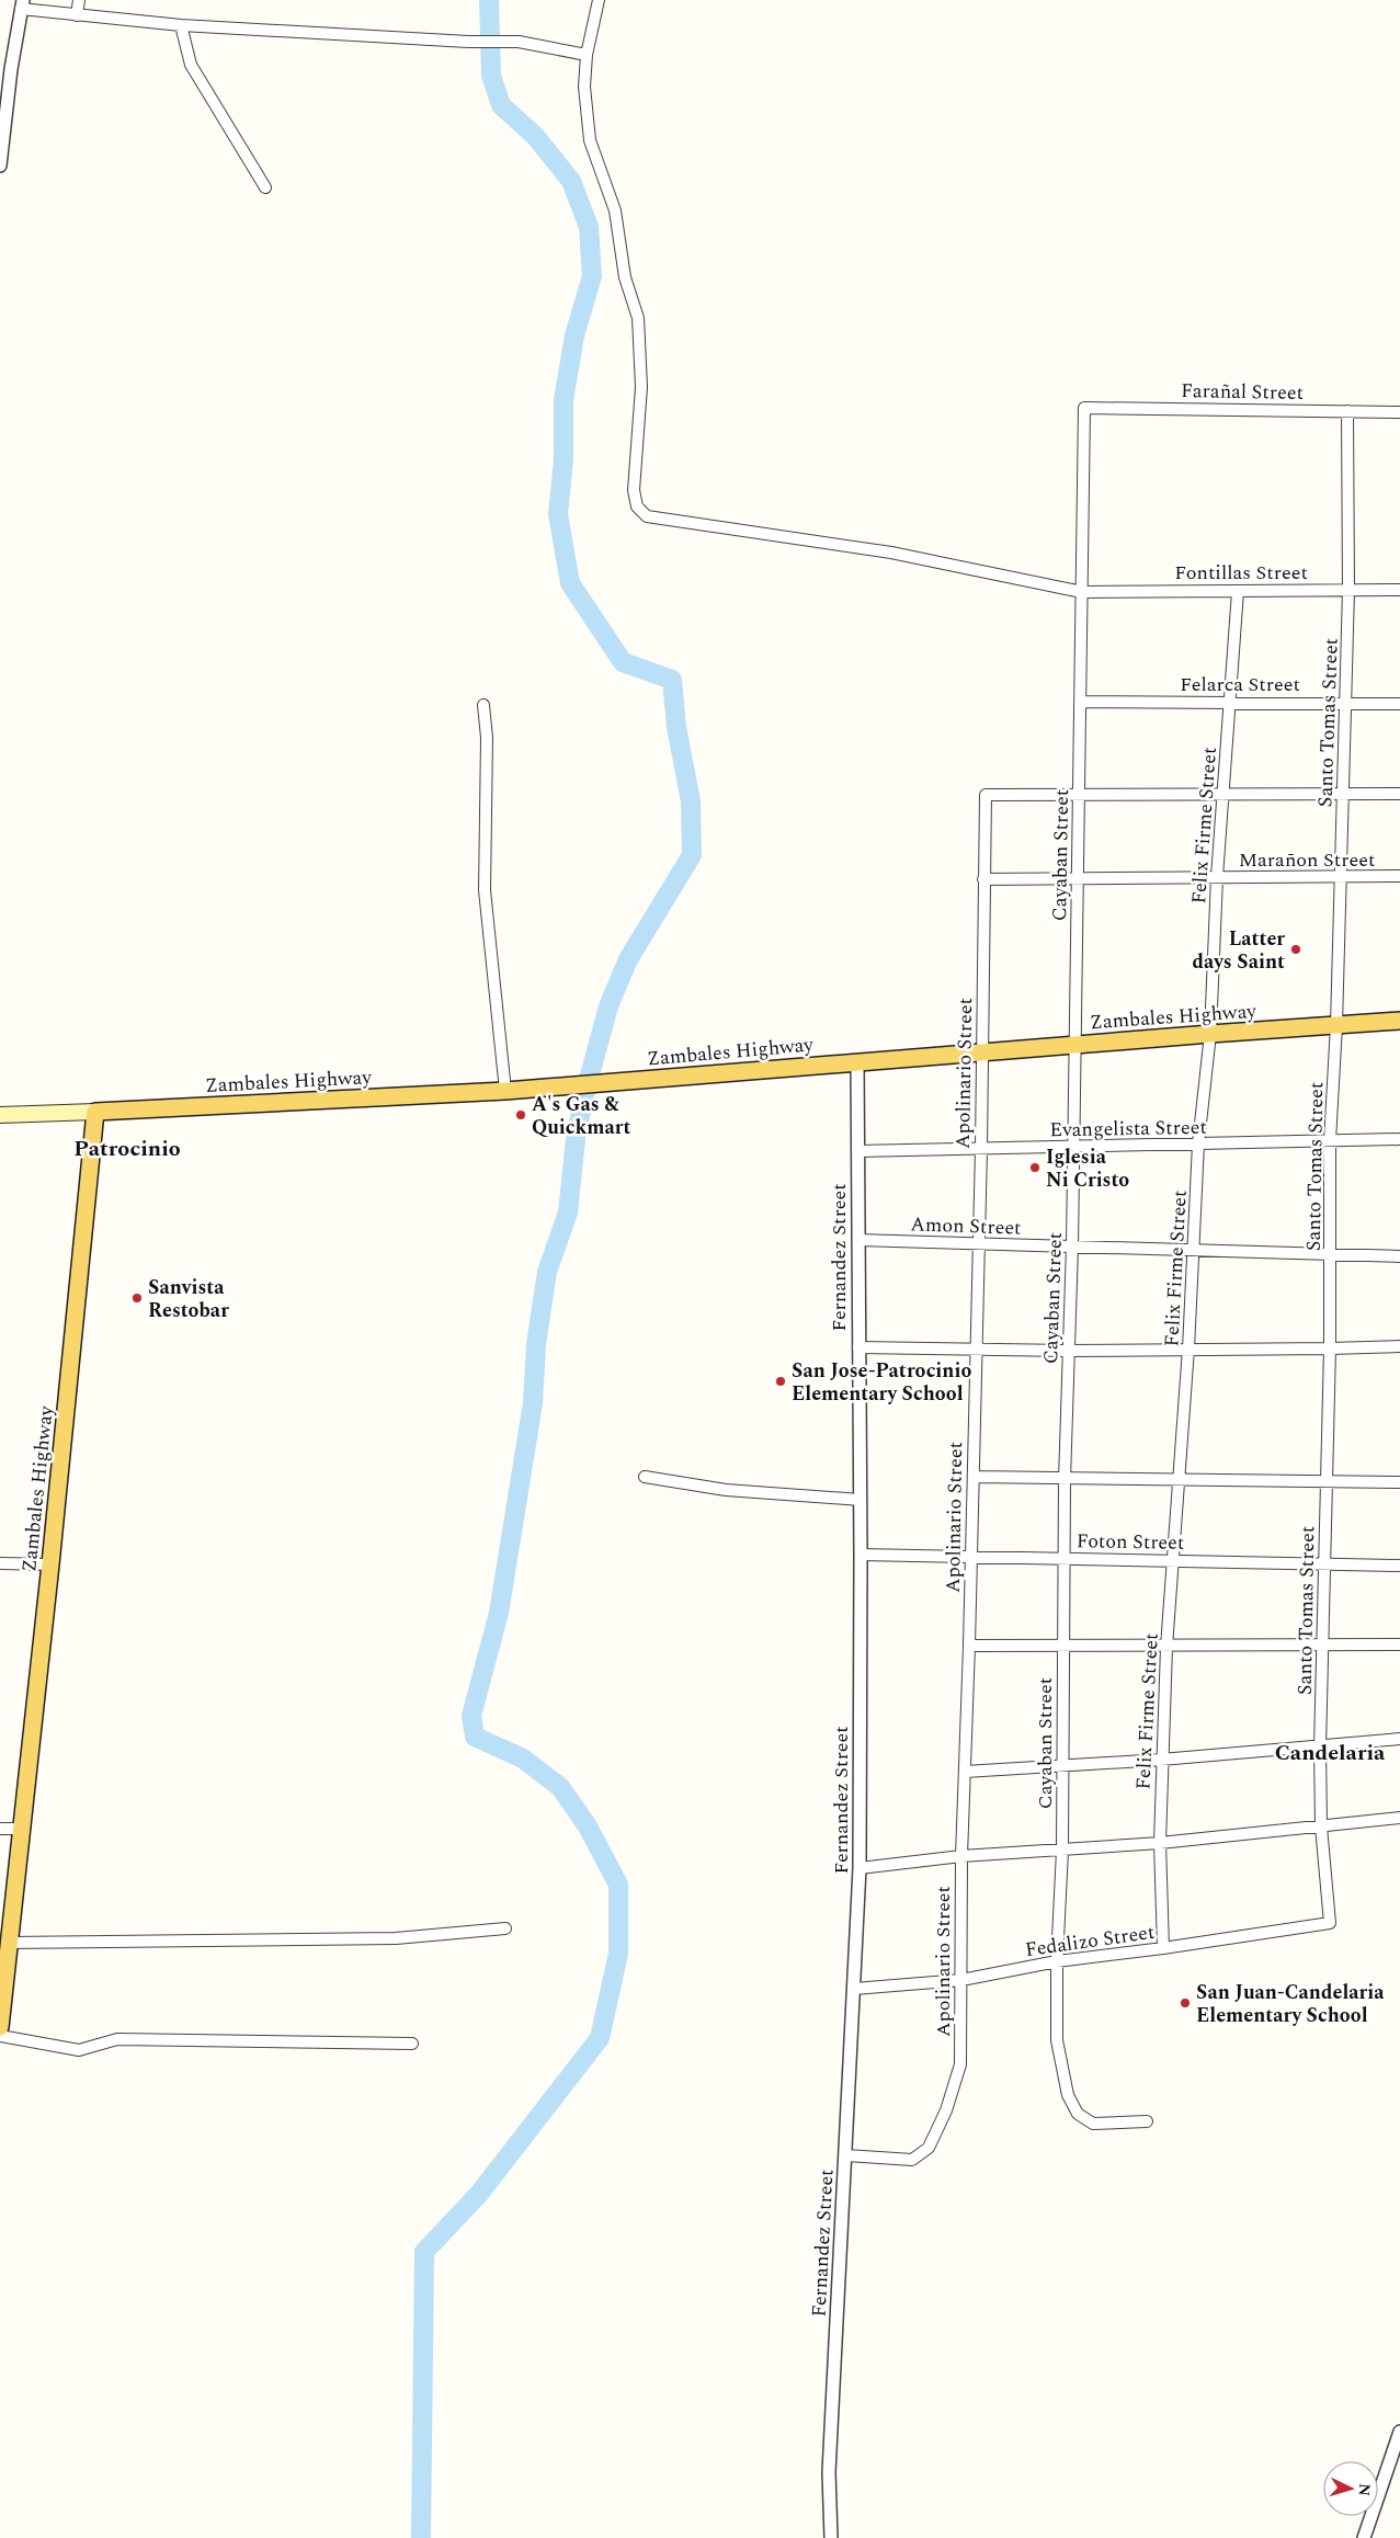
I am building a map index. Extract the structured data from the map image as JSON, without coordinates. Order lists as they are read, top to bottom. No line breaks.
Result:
{"streets":{"main road":["Zambales Highway"],"street":["Farañal Street","Fontillas Street","Felarca Street","Santo Tomas Street","Felix Firme Street","Cayaban Street","Marañon Street","Apolinario Street","Evangelista Street","Amon Street","Fernandez Street","Foton Street","Fedalizo Street"]},"crossings":[["Farañal Street","Santo Tomas Street"],["Farañal Street","Cayaban Street"],["Fontillas Street","Santo Tomas Street"],["Fontillas Street","Felix Firme Street"],["Fontillas Street","Cayaban Street"],["Felarca Street","Santo Tomas Street"],["Felarca Street","Felix Firme Street"],["Felarca Street","Cayaban Street"],["Santo Tomas Street","Marañon Street"],["Santo Tomas Street","Zambales Highway"],["Santo Tomas Street","Evangelista Street"],["Santo Tomas Street","Amon Street"],["Santo Tomas Street","Foton Street"],["Santo Tomas Street","Fedalizo Street"],["Felix Firme Street","Marañon Street"],["Felix Firme Street","Zambales Highway"],["Felix Firme Street","Evangelista Street"],["Felix Firme Street","Amon Street"],["Felix Firme Street","Foton Street"],["Felix Firme Street","Fedalizo Street"],["Cayaban Street","Marañon Street"],["Cayaban Street","Zambales Highway"],["Cayaban Street","Apolinario Street"],["Cayaban Street","Evangelista Street"],["Cayaban Street","Amon Street"],["Cayaban Street","Foton Street"],["Cayaban Street","Fedalizo Street"],["Marañon Street","Apolinario Street"],["Zambales Highway","Apolinario Street"],["Zambales Highway","Fernandez Street"],["Apolinario Street","Evangelista Street"],["Apolinario Street","Amon Street"],["Apolinario Street","Fernandez Street"],["Apolinario Street","Foton Street"],["Apolinario Street","Fedalizo Street"],["Evangelista Street","Fernandez Street"],["Amon Street","Fernandez Street"],["Fernandez Street","Foton Street"],["Fernandez Street","Fedalizo Street"]],"districts":["Patrocinio","Candelaria"],"places":["Latter days Saint","A's Gas & Quickmart","Iglesia Ni Cristo","Sanvista Restobar","San Jose-Patrocinio Elementary School","San Juan-Candelaria Elementary School"],"north":"right"}
